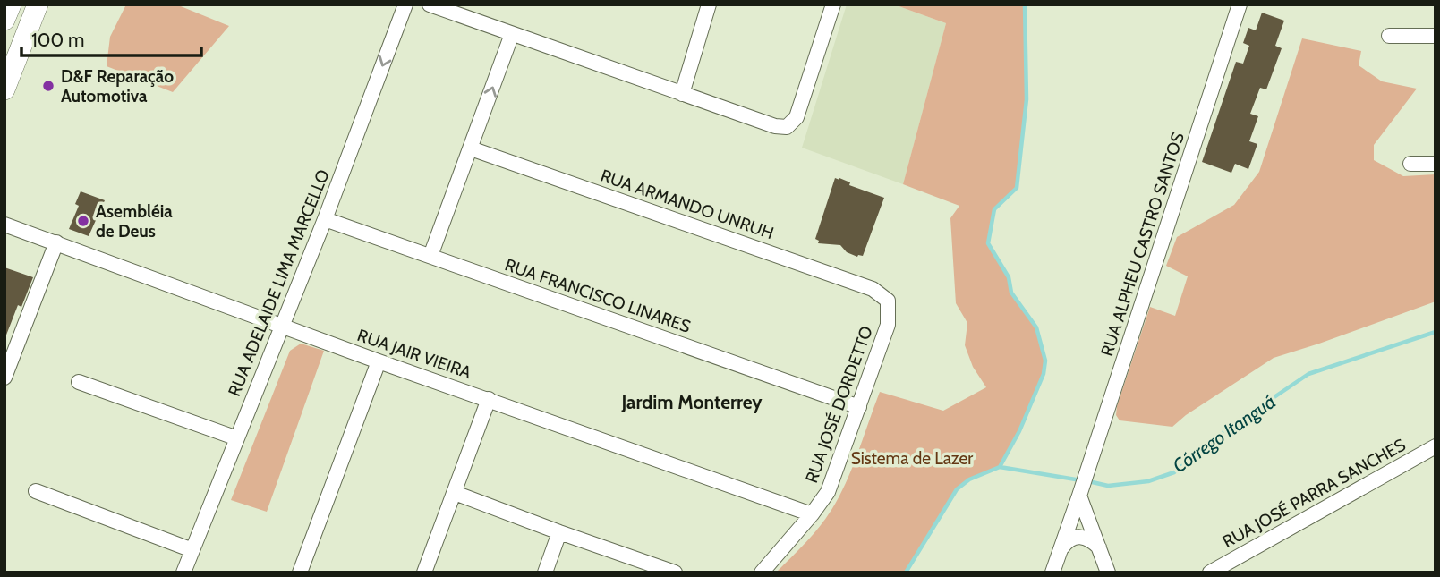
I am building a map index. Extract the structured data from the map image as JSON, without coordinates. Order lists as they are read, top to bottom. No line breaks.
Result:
{"streets":{"street":["RUA ARMANDO UNRUH","RUA ALPHEU CASTRO SANTOS","RUA ADELAIDE LIMA MARCELLO","RUA FRANCISCO LINARES","RUA JAIR VIEIRA","RUA JOSÉ DORDETTO","RUA JOSÉ PARRA SANCHES"]},"crossings":[["RUA ARMANDO UNRUH","RUA JOSÉ DORDETTO"],["RUA ADELAIDE LIMA MARCELLO","RUA FRANCISCO LINARES"],["RUA ADELAIDE LIMA MARCELLO","RUA JAIR VIEIRA"],["RUA FRANCISCO LINARES","RUA JOSÉ DORDETTO"],["RUA JAIR VIEIRA","RUA JOSÉ DORDETTO"]],"districts":["Jardim Monterrey"],"water":["Córrego Itanguá"],"parks":["Sistema de Lazer"],"places":["D&F Reparação Automotiva","Asembléia de Deus"],"scale_bar":"100 m"}
